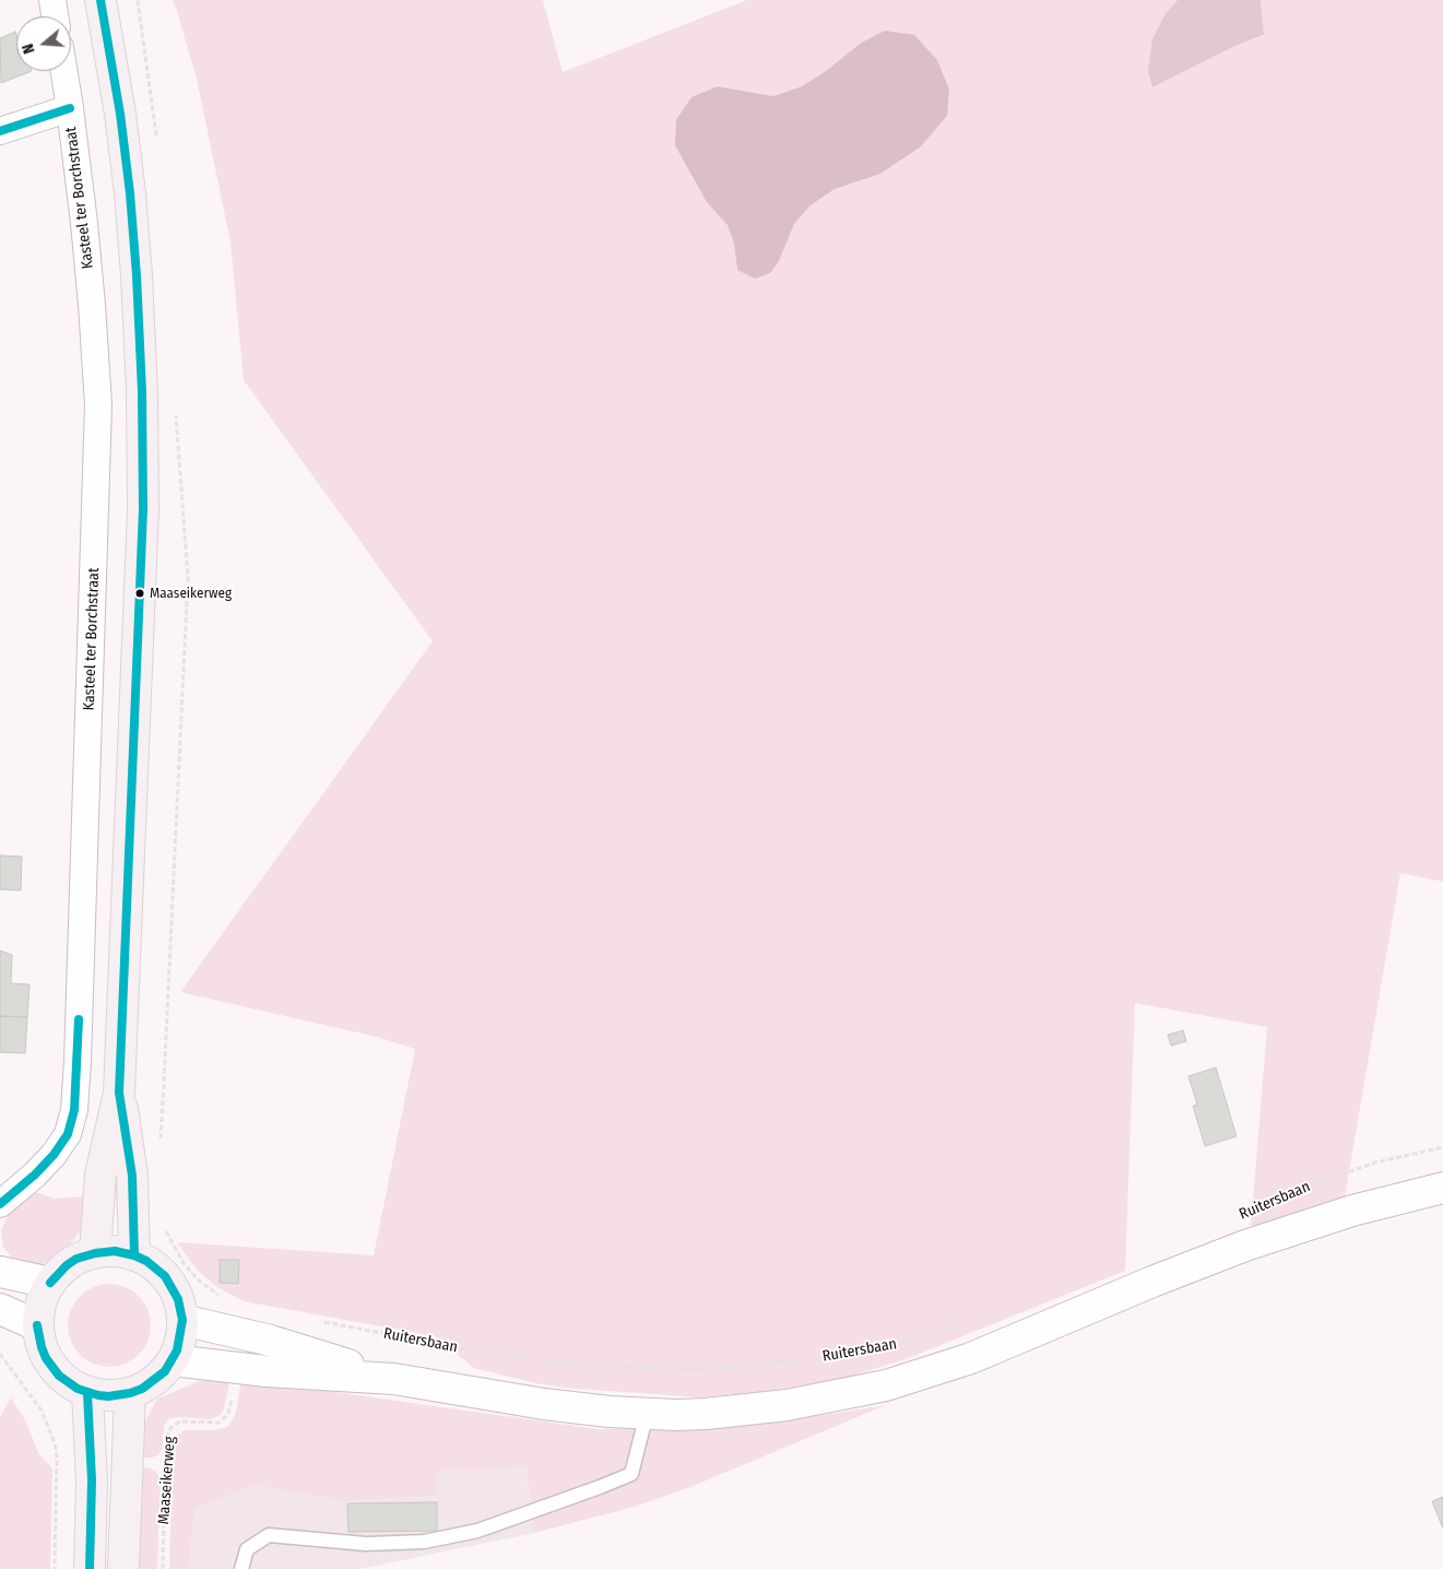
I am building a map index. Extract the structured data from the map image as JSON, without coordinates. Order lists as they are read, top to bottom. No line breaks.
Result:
{"streets":{"street":["Kasteel ter Borchstraat","Ruitersbaan"],"path":["Maaseikerweg"]},"places":["Maaseikerweg"],"north":"left"}
